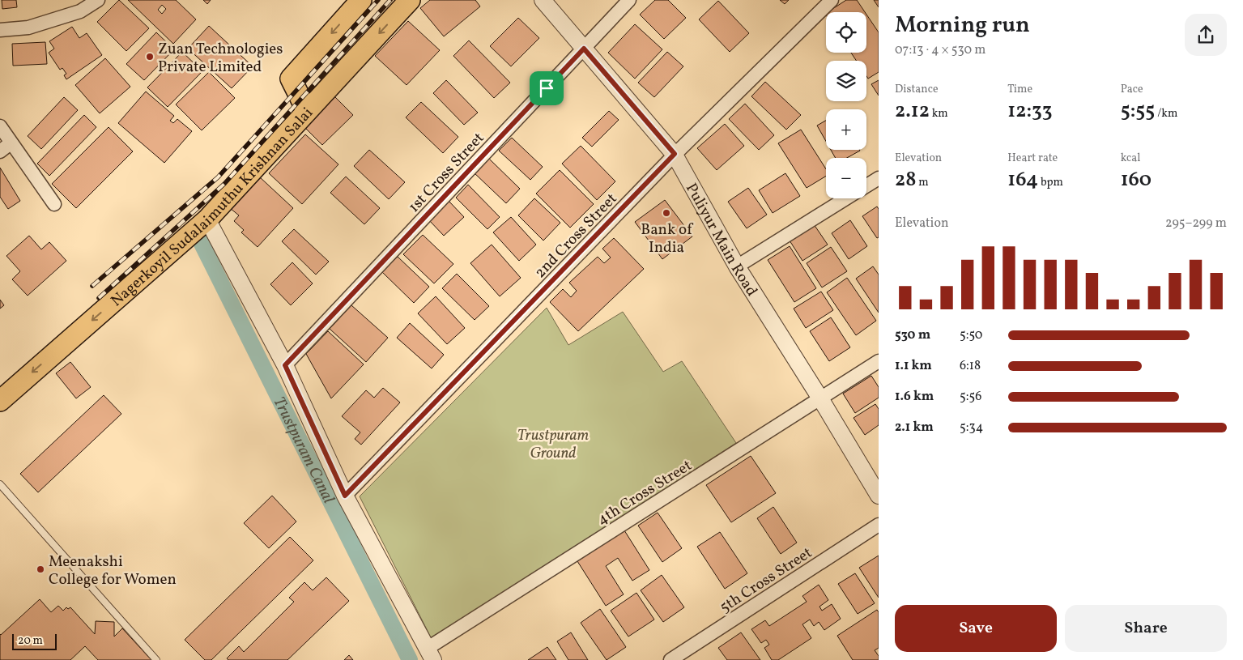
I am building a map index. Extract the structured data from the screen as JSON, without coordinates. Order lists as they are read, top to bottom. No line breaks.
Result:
{"streets":{"main road":["Nagerkoyil Sudalaimuthu Krishnan Salai"],"street":["1st Cross Street","2nd Cross Street","Puliyur Main Road","4th Cross Street","5th Cross Street"]},"crossings":[["1st Cross Street","Puliyur Main Road"],["2nd Cross Street","Puliyur Main Road"],["Puliyur Main Road","4th Cross Street"]],"one_way":["Nagerkoyil Sudalaimuthu Krishnan Salai"],"water":["Trustpuram Canal"],"parks":["Trustpuram Ground"],"places":["Zuan Technologies Private Limited","Bank of India","Meenakshi College for Women"],"scale_bar":"20 m","page":{"heading":["Morning run","07:13 · 4 × 530 m"],"map_buttons":["+","−"],"stats":[["Distance","2.12 km"],["Time","12:33"],["Pace","5:55 /km"],["Elevation","28 m"],["Heart rate","164 bpm"],["kcal","160"]],"chart":["Elevation","295–299 m"],"list":[{"name":"530 m","note":"5:50"},{"name":"1.1 km","note":"6:18"},{"name":"1.6 km","note":"5:56"},{"name":"2.1 km","note":"5:34"}],"buttons":["Save","Share"],"scale":"20 m"}}
